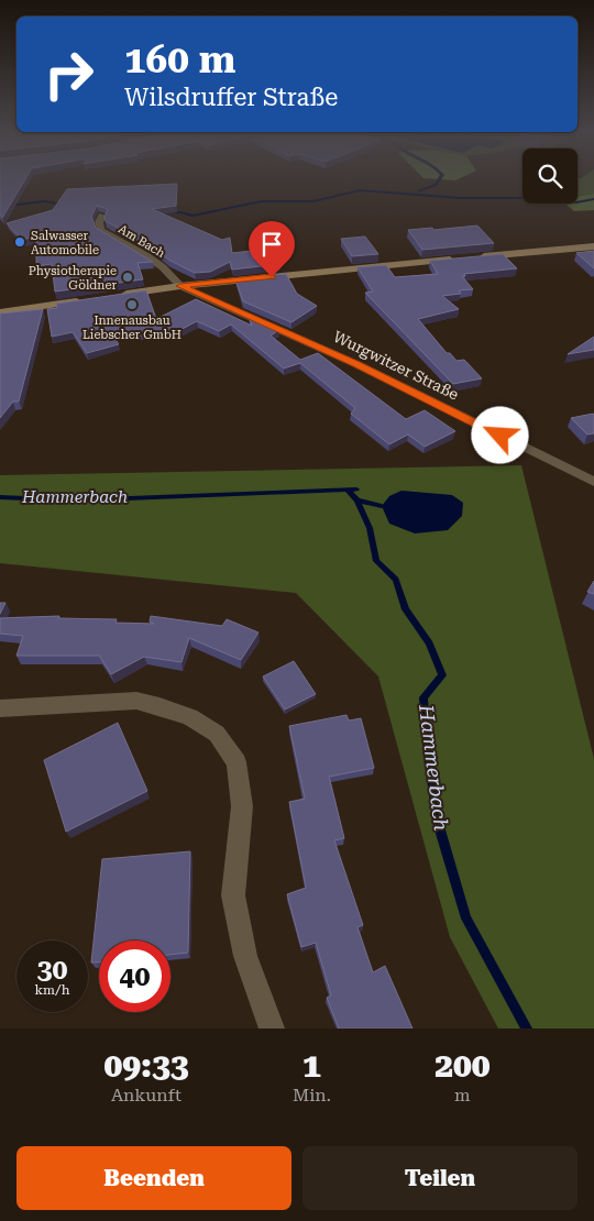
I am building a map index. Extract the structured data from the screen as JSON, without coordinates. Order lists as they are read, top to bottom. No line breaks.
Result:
{"streets":{"street":["Am Bach","Wurgwitzer Straße"]},"crossings":[["Am Bach","Wurgwitzer Straße"]],"water":["Hammerbach"],"places":["Salwasser Automobile","Physiotherapie Göldner","Innenausbau Liebscher GmbH"],"page":{"turn":["160 m","Wilsdruffer Straße"],"speed":"30 km/h","limit":"40","eta":["09:33","Ankunft","1","Min.","200","m"],"buttons":["Beenden","Teilen"]}}
